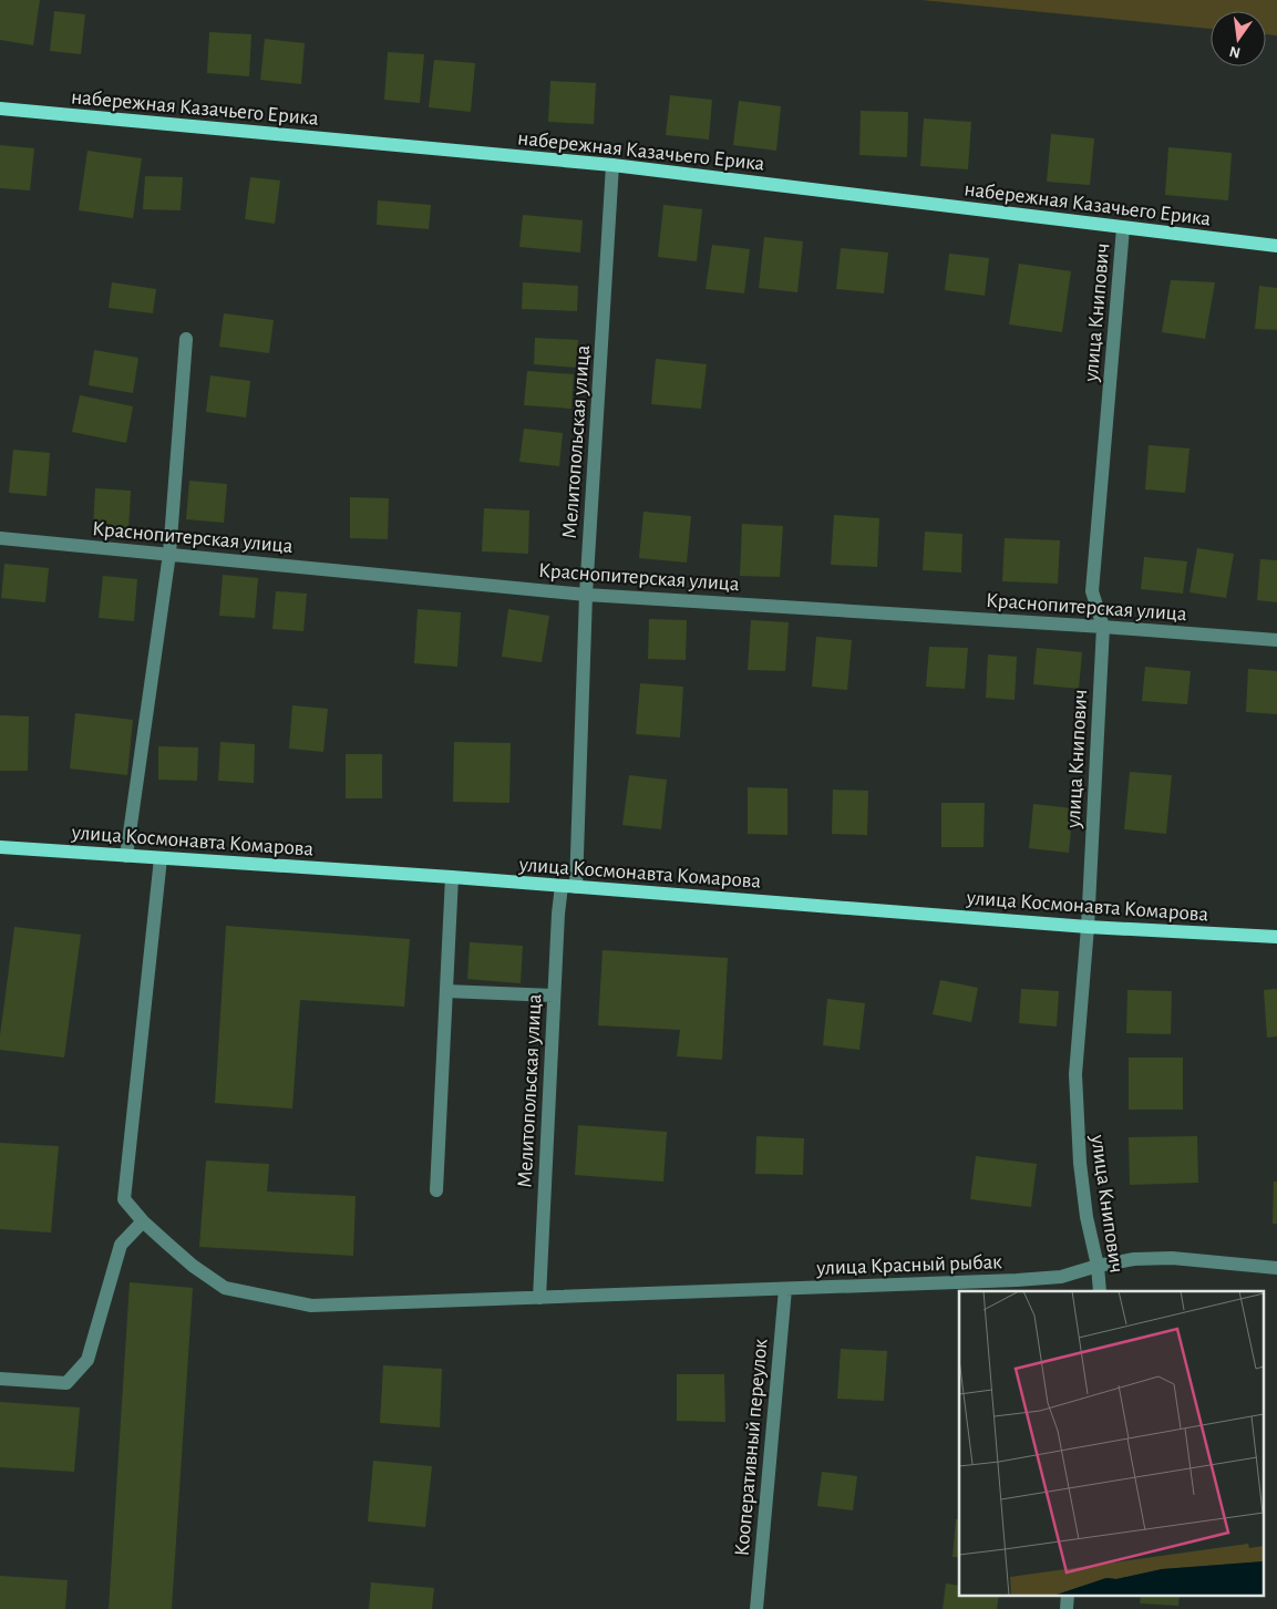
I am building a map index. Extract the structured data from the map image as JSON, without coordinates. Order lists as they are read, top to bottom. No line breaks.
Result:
{"streets":{"main road":["набережная Казачьего Ерика","улица Космонавта Комарова"],"street":["улица Книпович","Мелитопольская улица","Краснопитерская улица","улица Красный рыбак","Кооперативный переулок"]},"crossings":[["набережная Казачьего Ерика","улица Книпович"],["набережная Казачьего Ерика","Мелитопольская улица"],["улица Книпович","Краснопитерская улица"],["улица Книпович","улица Космонавта Комарова"],["улица Книпович","улица Красный рыбак"],["Мелитопольская улица","Краснопитерская улица"],["Мелитопольская улица","улица Космонавта Комарова"],["Мелитопольская улица","улица Красный рыбак"],["улица Красный рыбак","Кооперативный переулок"]],"north":"bottom"}
